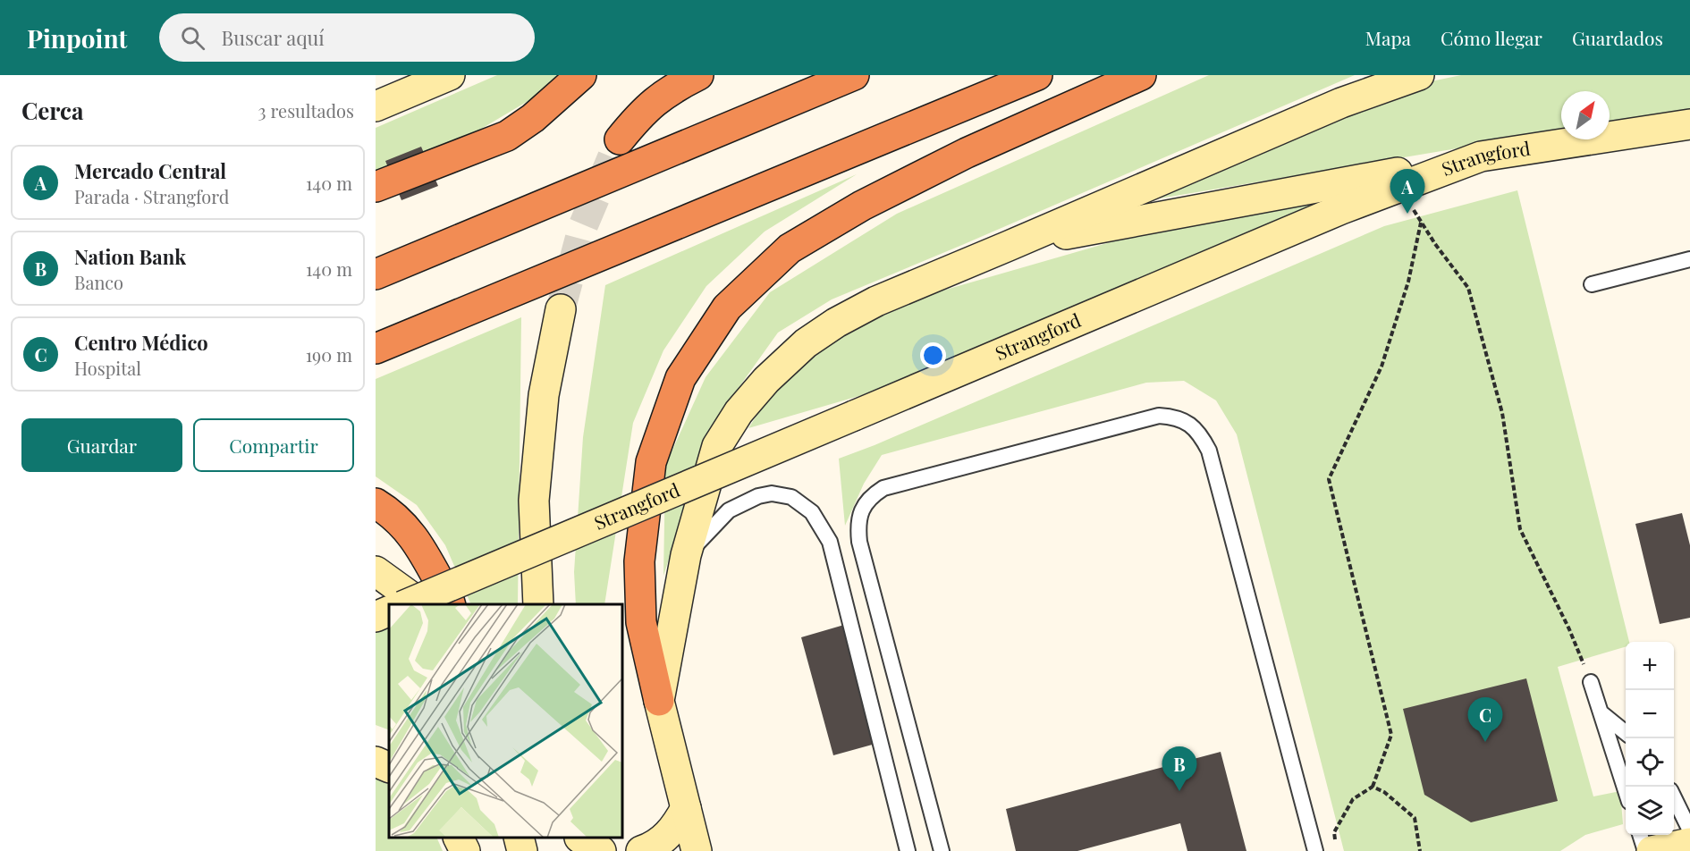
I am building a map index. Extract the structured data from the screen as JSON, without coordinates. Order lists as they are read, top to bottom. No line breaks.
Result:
{"streets":{"street":["Strangford"]},"north":"top right","page":{"header":"Pinpoint","search":"Buscar aquí","nav":["Mapa","Cómo llegar","Guardados"],"heading":["Cerca","3 resultados"],"list":[{"mark":"A","name":"Mercado Central","note":"Parada · Strangford","value":"140 m"},{"mark":"B","name":"Nation Bank","note":"Banco","value":"140 m"},{"mark":"C","name":"Centro Médico","note":"Hospital","value":"190 m"}],"pins":["A","C","B"],"buttons":["Guardar","Compartir"],"map_buttons":["+","−"]}}
